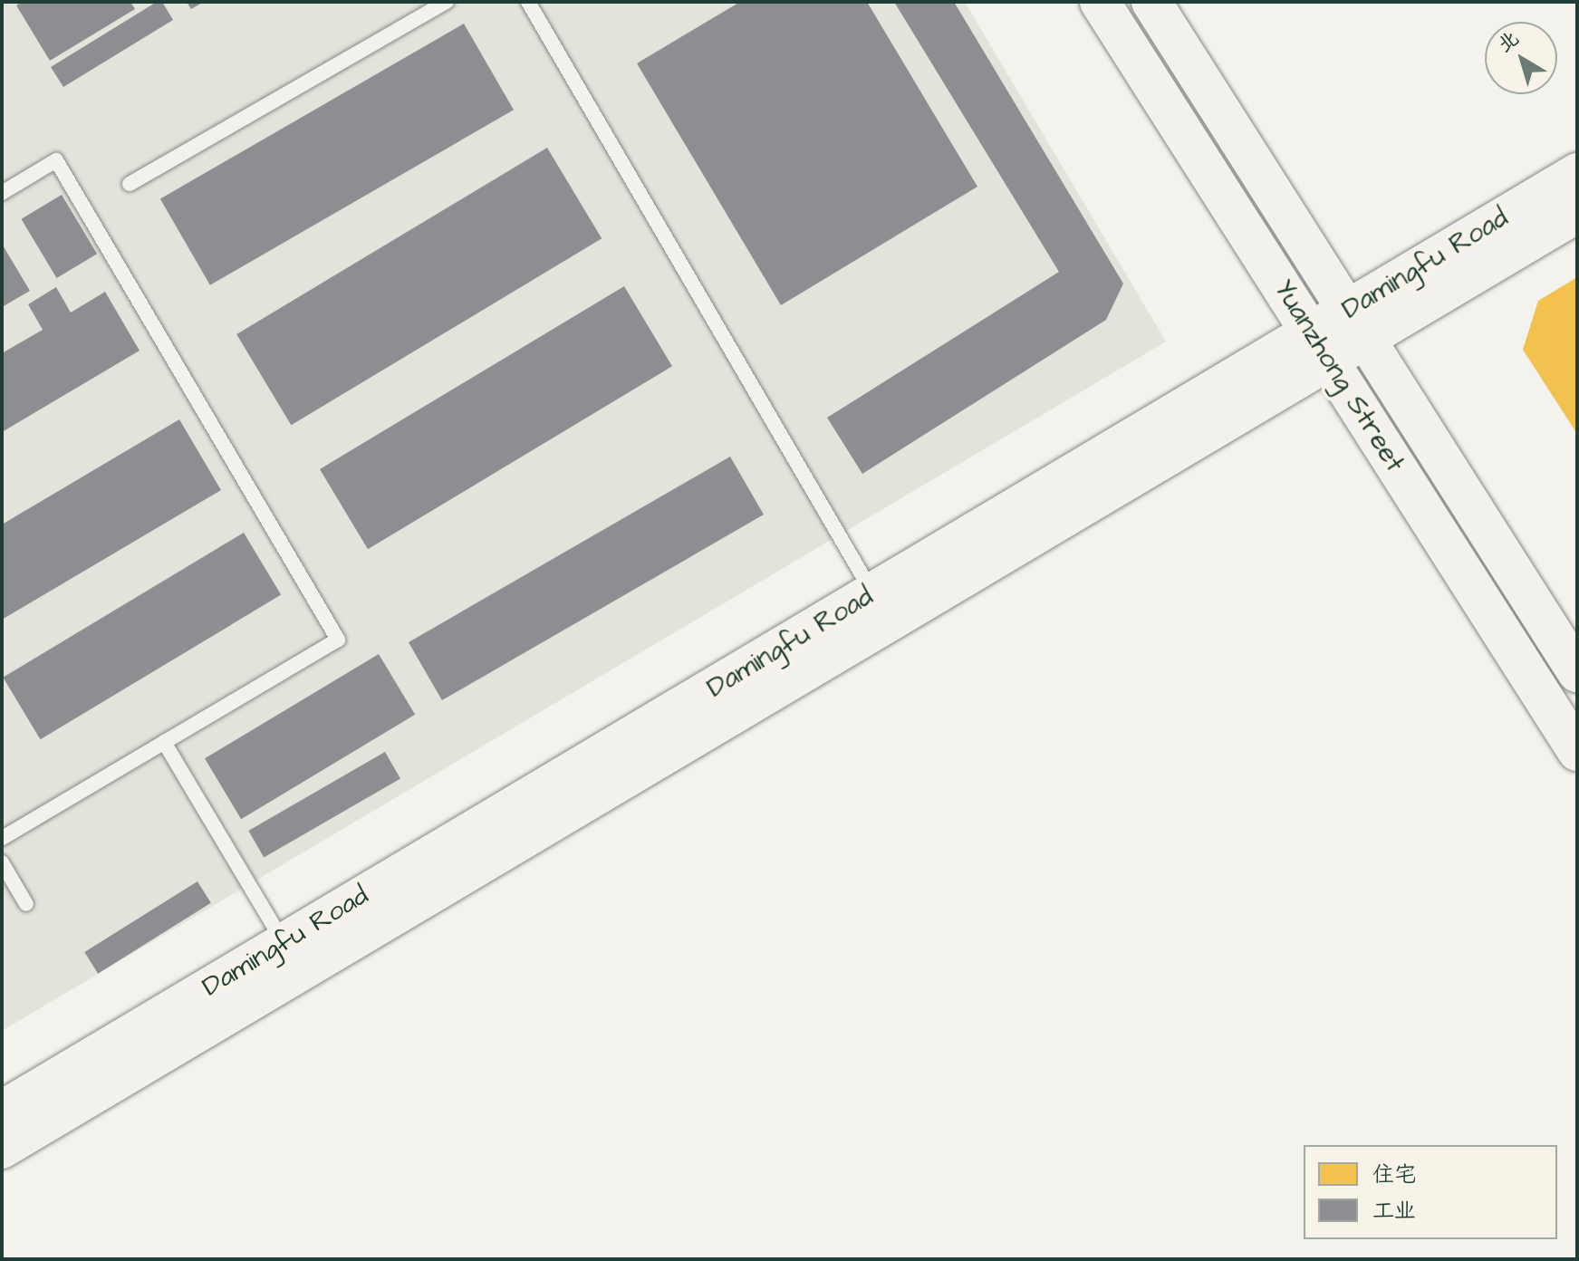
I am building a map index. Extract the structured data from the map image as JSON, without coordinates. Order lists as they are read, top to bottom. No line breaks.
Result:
{"streets":{"main road":["Yuanzhong Street"],"street":["Damingfu Road"]},"crossings":[["Damingfu Road","Yuanzhong Street"]],"legend":["住宅","工业"],"north":"top left"}
